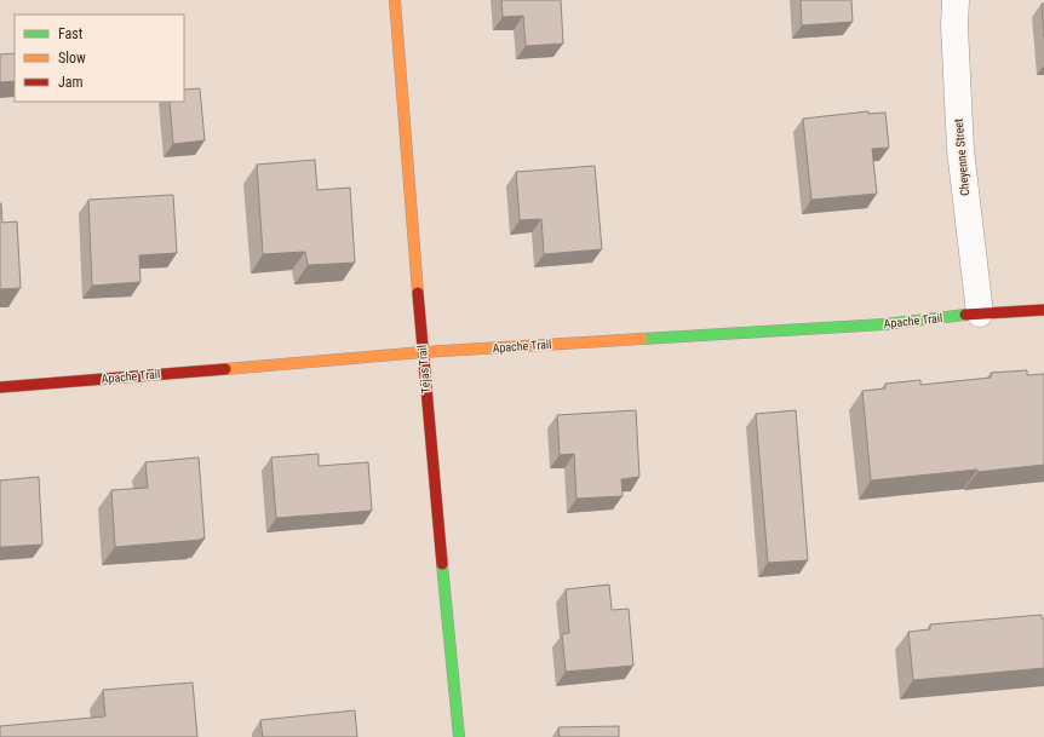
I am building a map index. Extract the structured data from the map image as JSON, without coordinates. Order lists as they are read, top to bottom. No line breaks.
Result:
{"streets":{"street":["Cheyenne Street","Apache Trail","Tejas Trail"]},"crossings":[["Cheyenne Street","Apache Trail"],["Apache Trail","Tejas Trail"]],"legend":["Fast","Slow","Jam"]}
